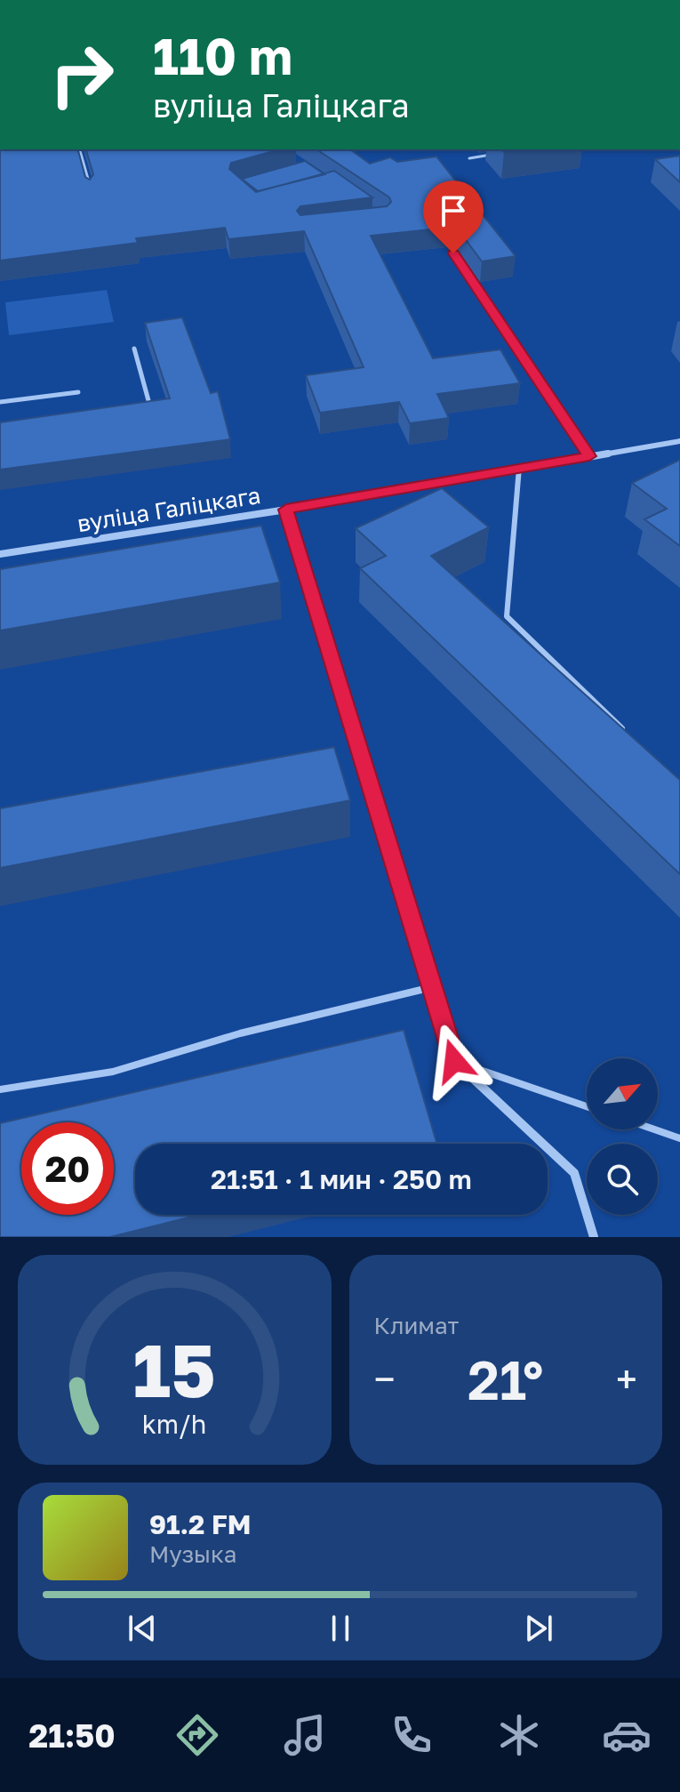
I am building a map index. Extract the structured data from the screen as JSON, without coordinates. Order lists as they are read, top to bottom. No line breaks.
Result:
{"streets":{"street":["вуліца Галіцкага"]},"north":"top right","page":{"turn":["110 m","вуліца Галіцкага"],"limit":"20","trip":"21:51 · 1 мин · 250 m","tile":"Климат","heat":["−","21°","+"],"song":["91.2 FM","Музыка"],"tabs":"21:50","gauge":["15","km/h"]}}
